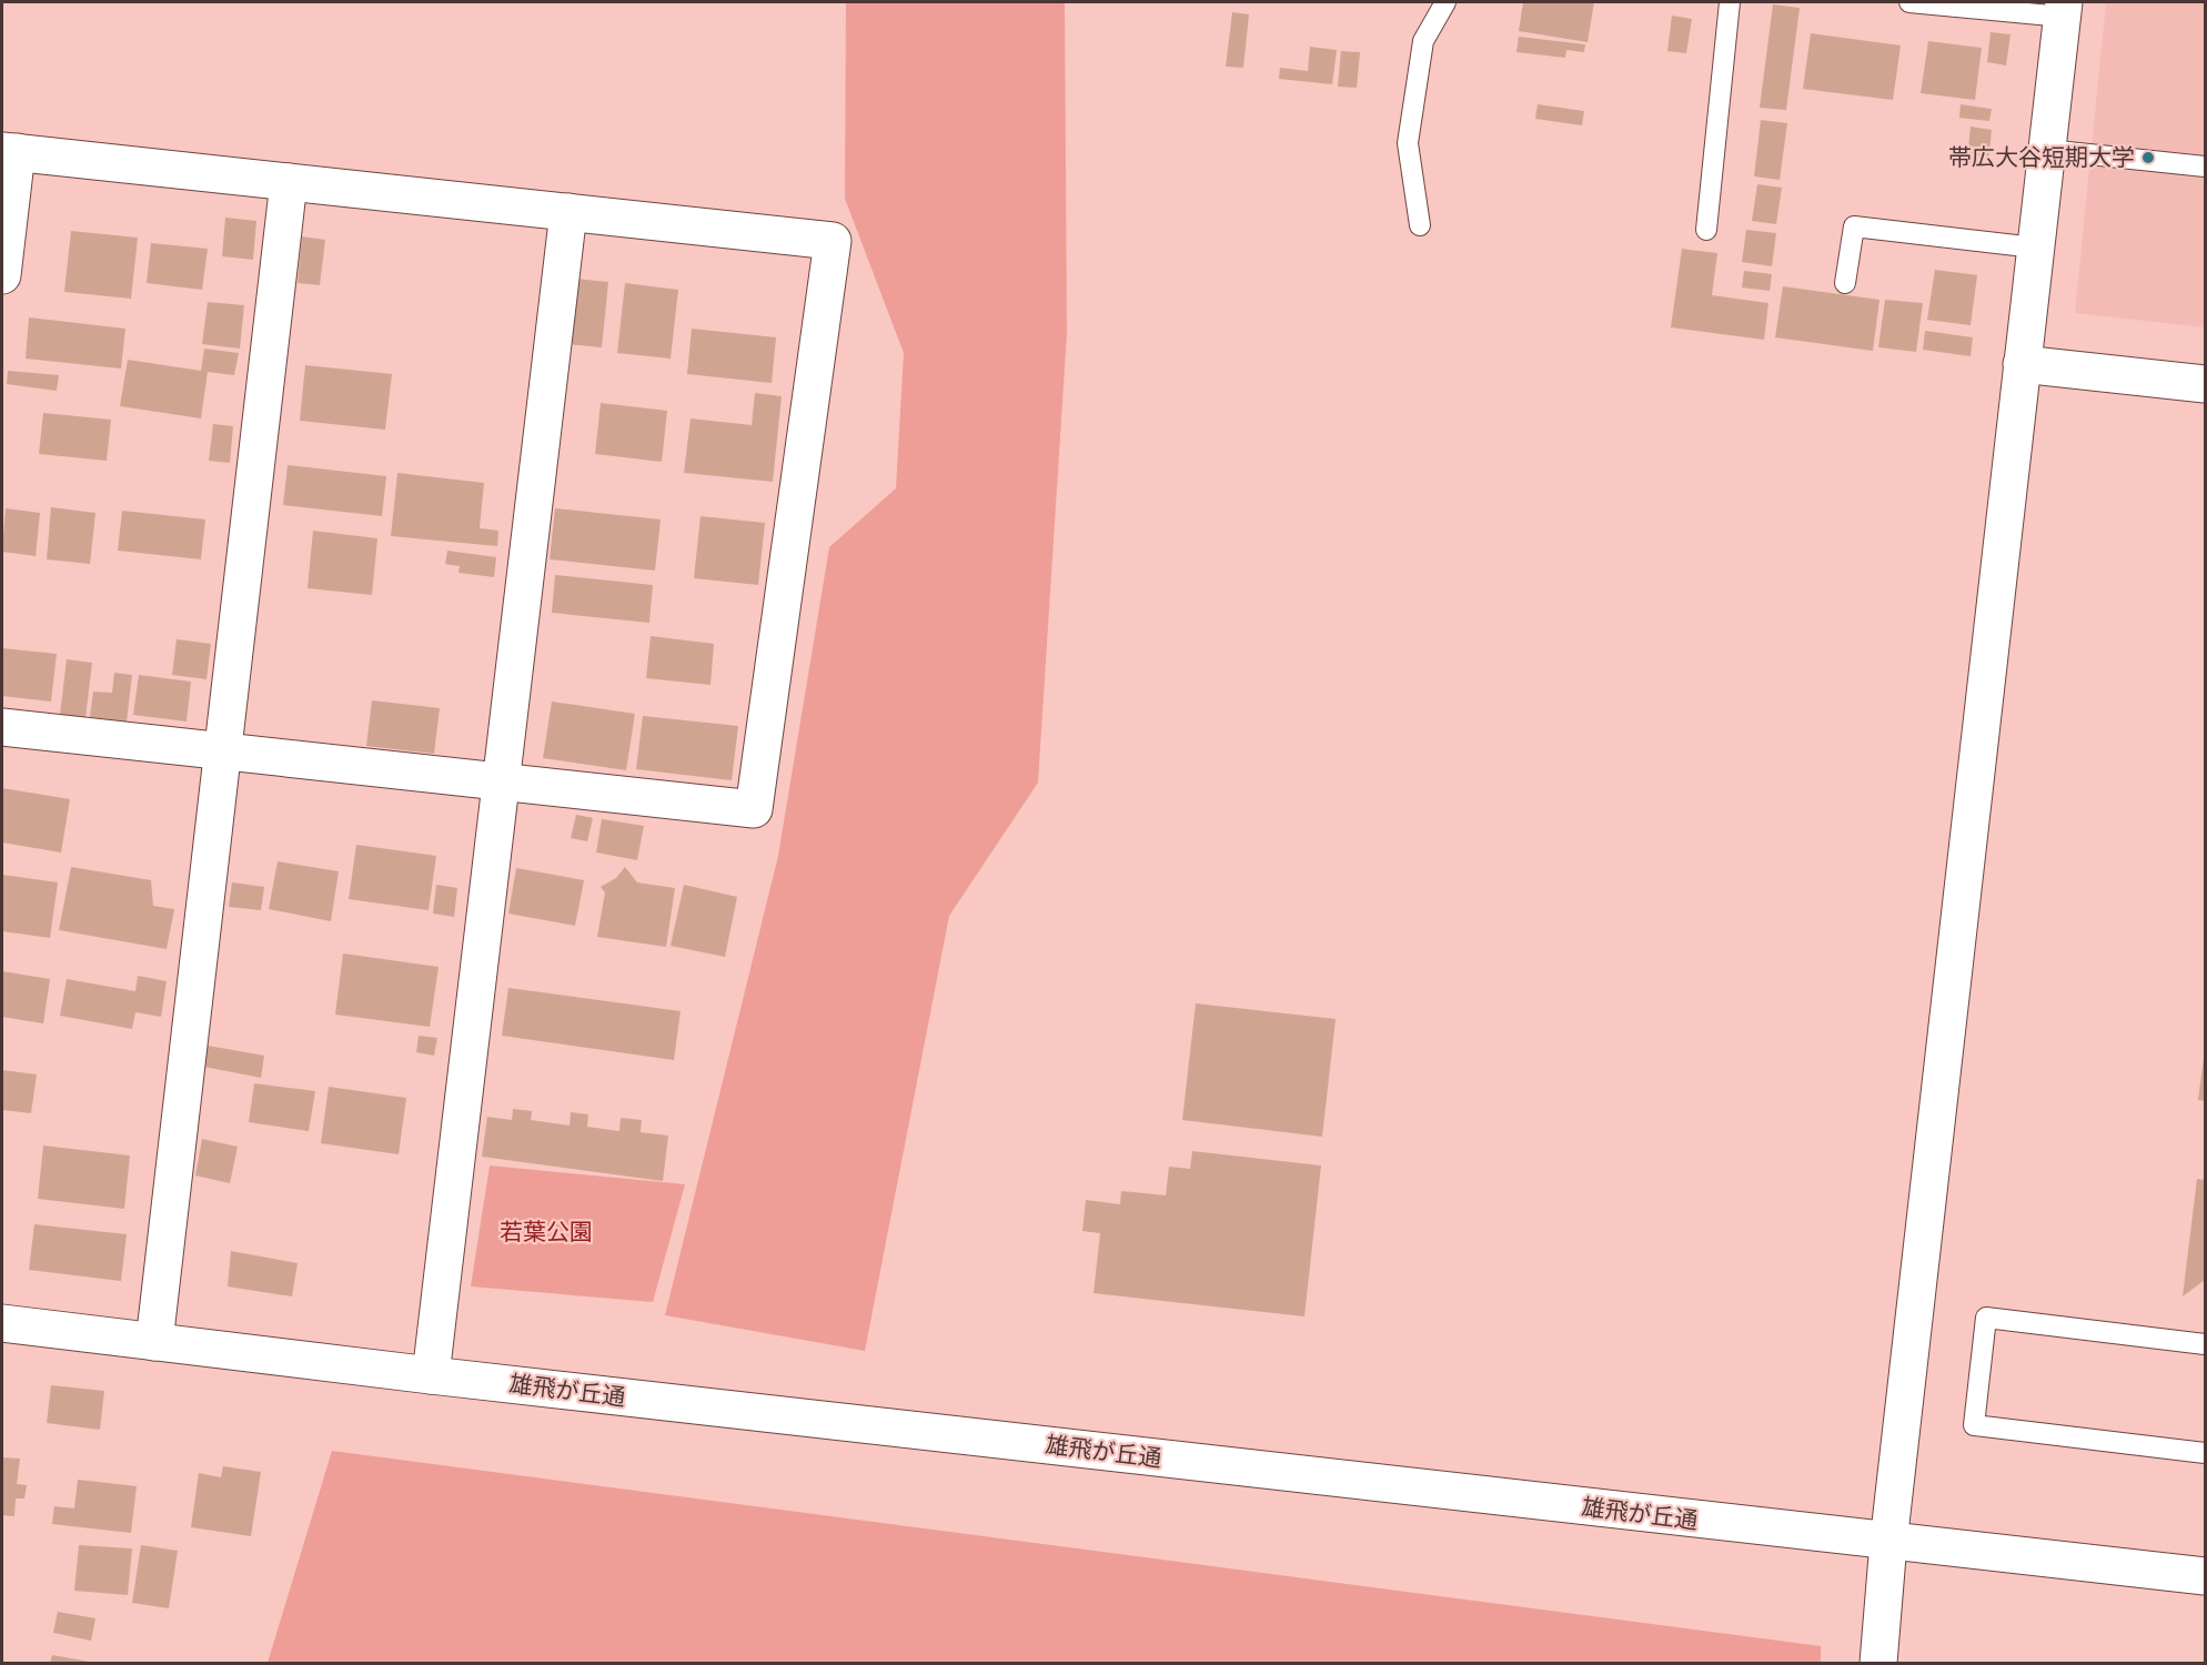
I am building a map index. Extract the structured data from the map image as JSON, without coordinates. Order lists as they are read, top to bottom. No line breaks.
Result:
{"streets":{"street":["雄飛が丘通"]},"parks":["若葉公園"],"places":["帯広大谷短期大学"]}
